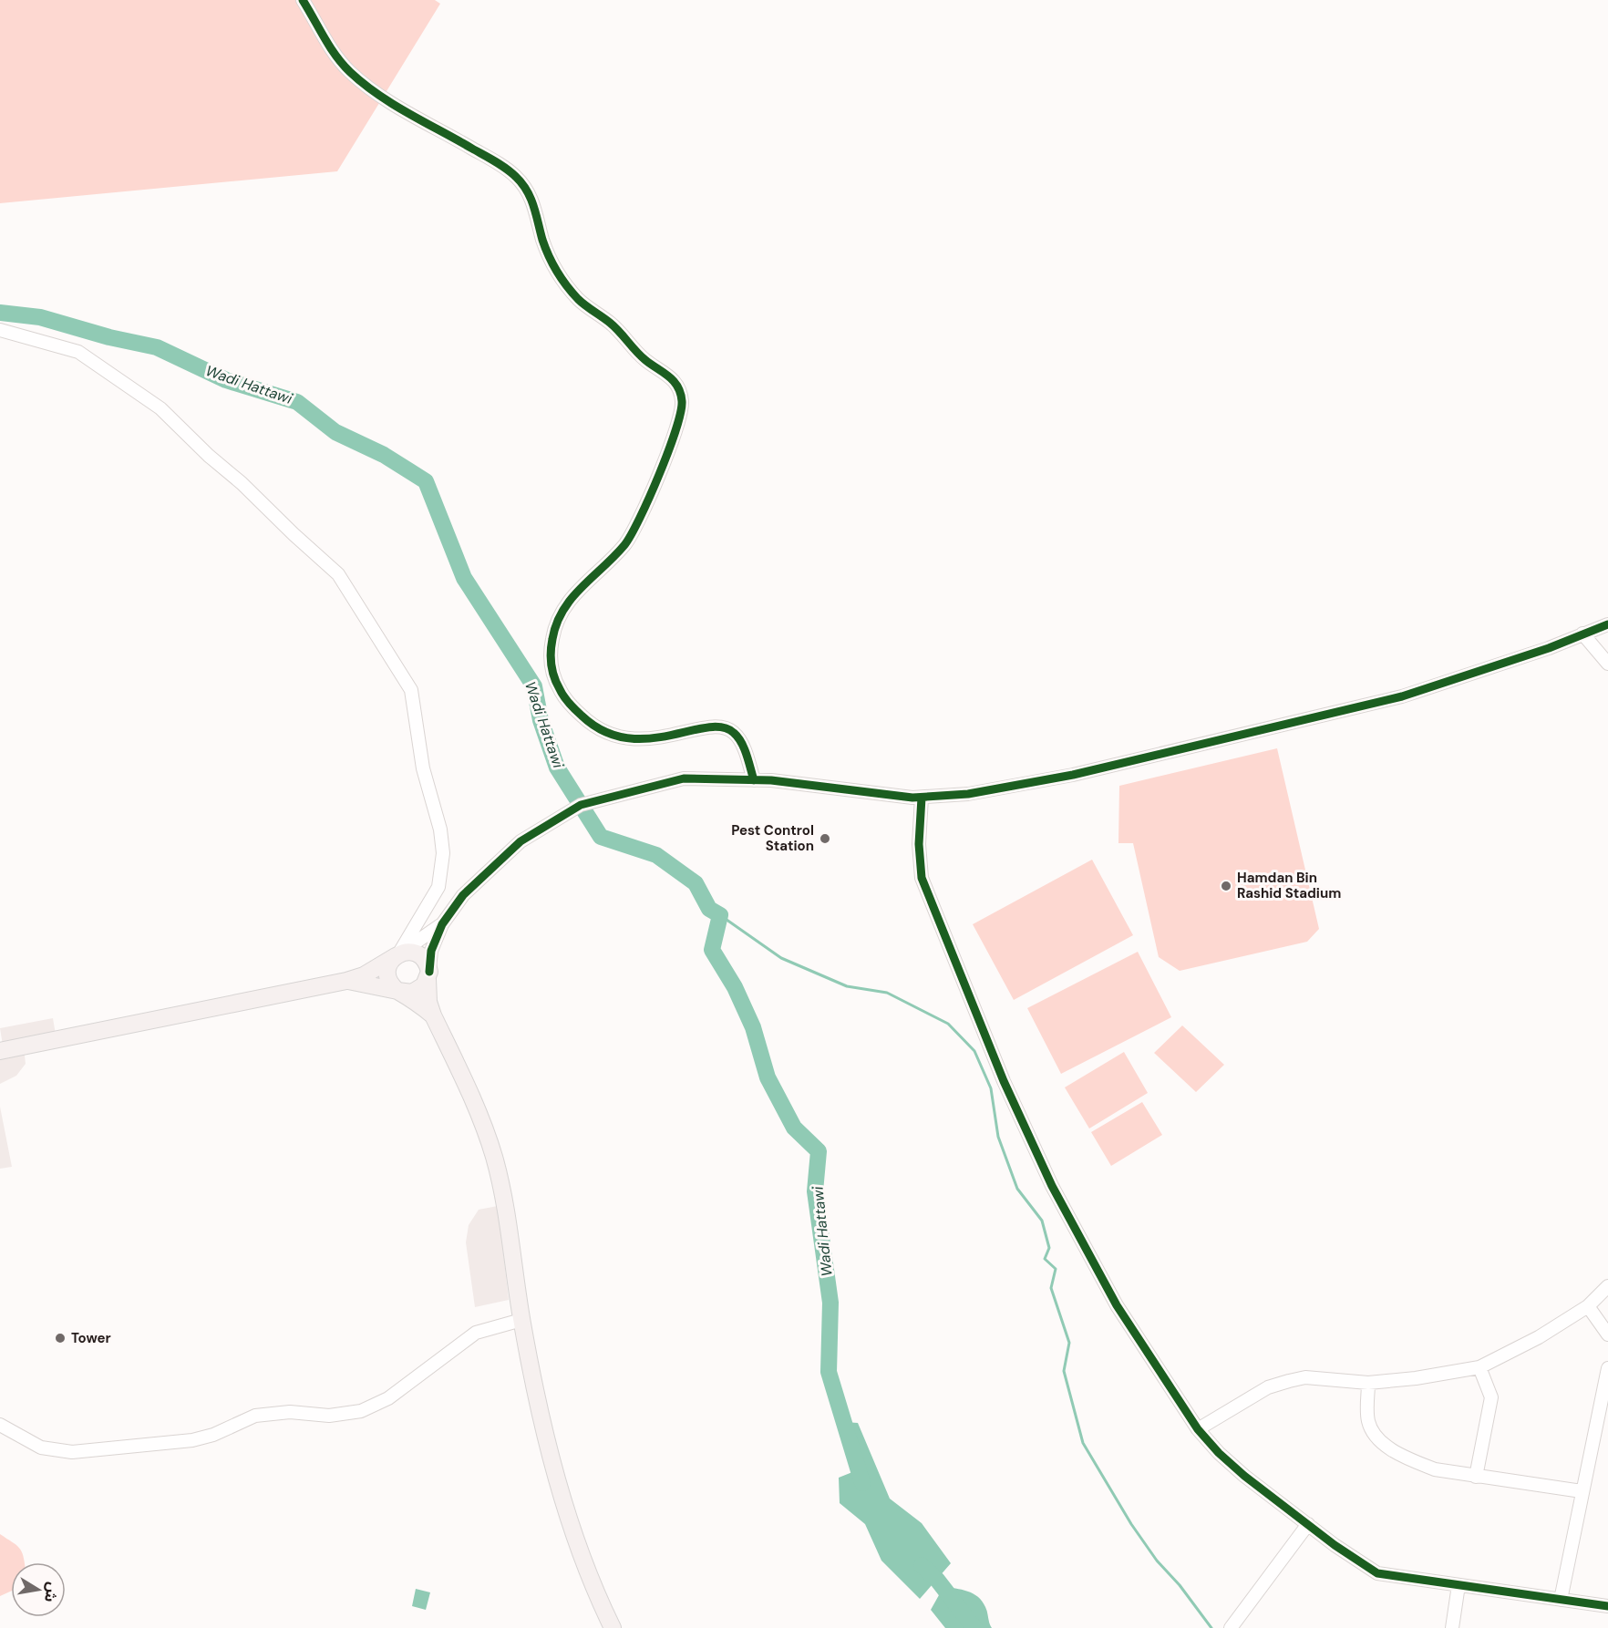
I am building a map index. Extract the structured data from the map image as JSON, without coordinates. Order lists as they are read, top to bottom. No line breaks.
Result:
{"water":["Wadi Hattawi"],"places":["Pest Control Station","Hamdan Bin Rashid Stadium","Tower"],"north":"right"}
